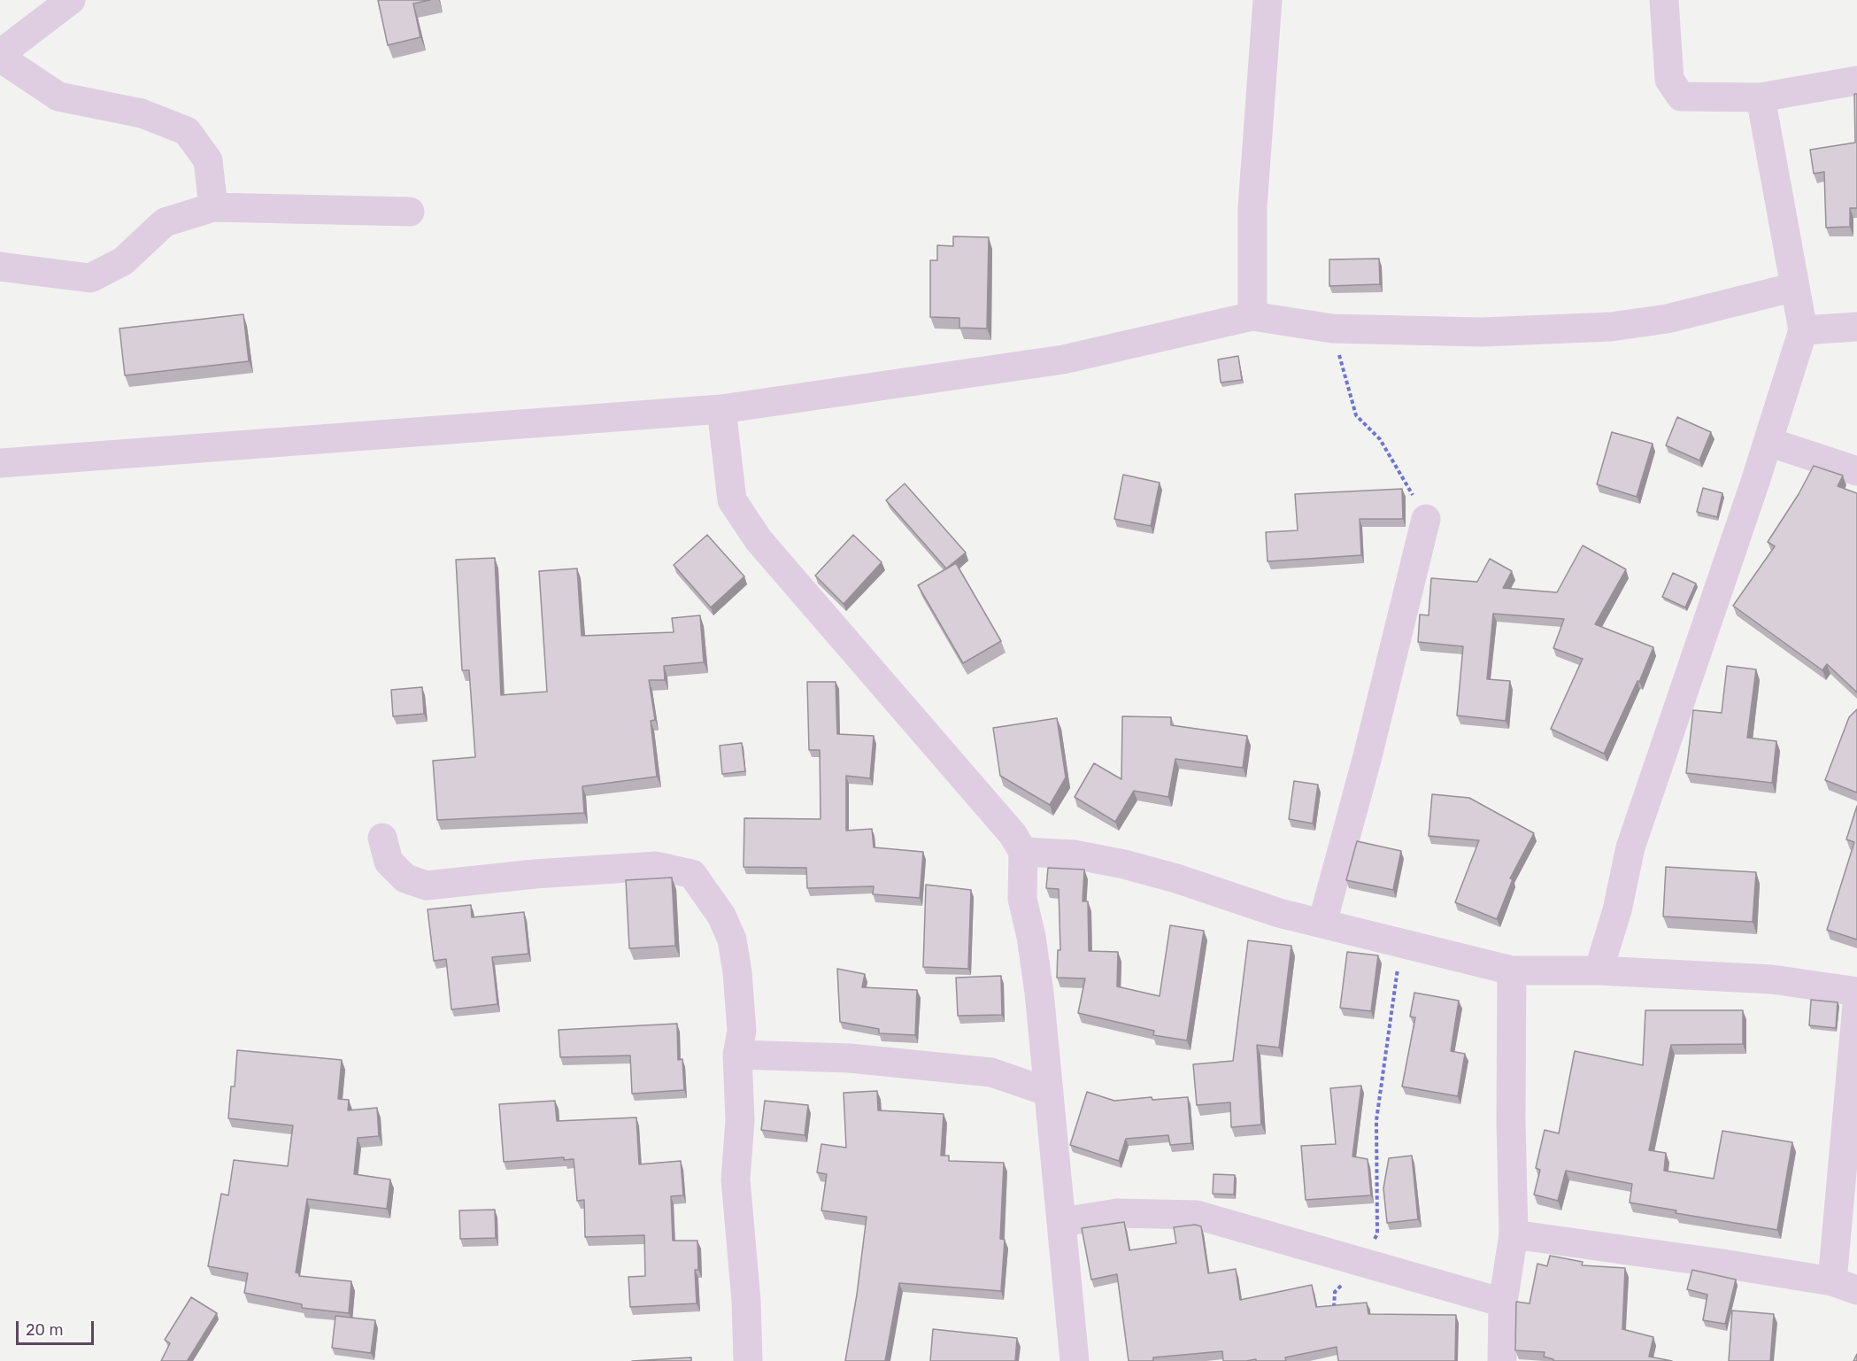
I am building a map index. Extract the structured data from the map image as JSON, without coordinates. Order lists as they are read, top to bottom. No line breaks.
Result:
{"scale_bar":"20 m"}
